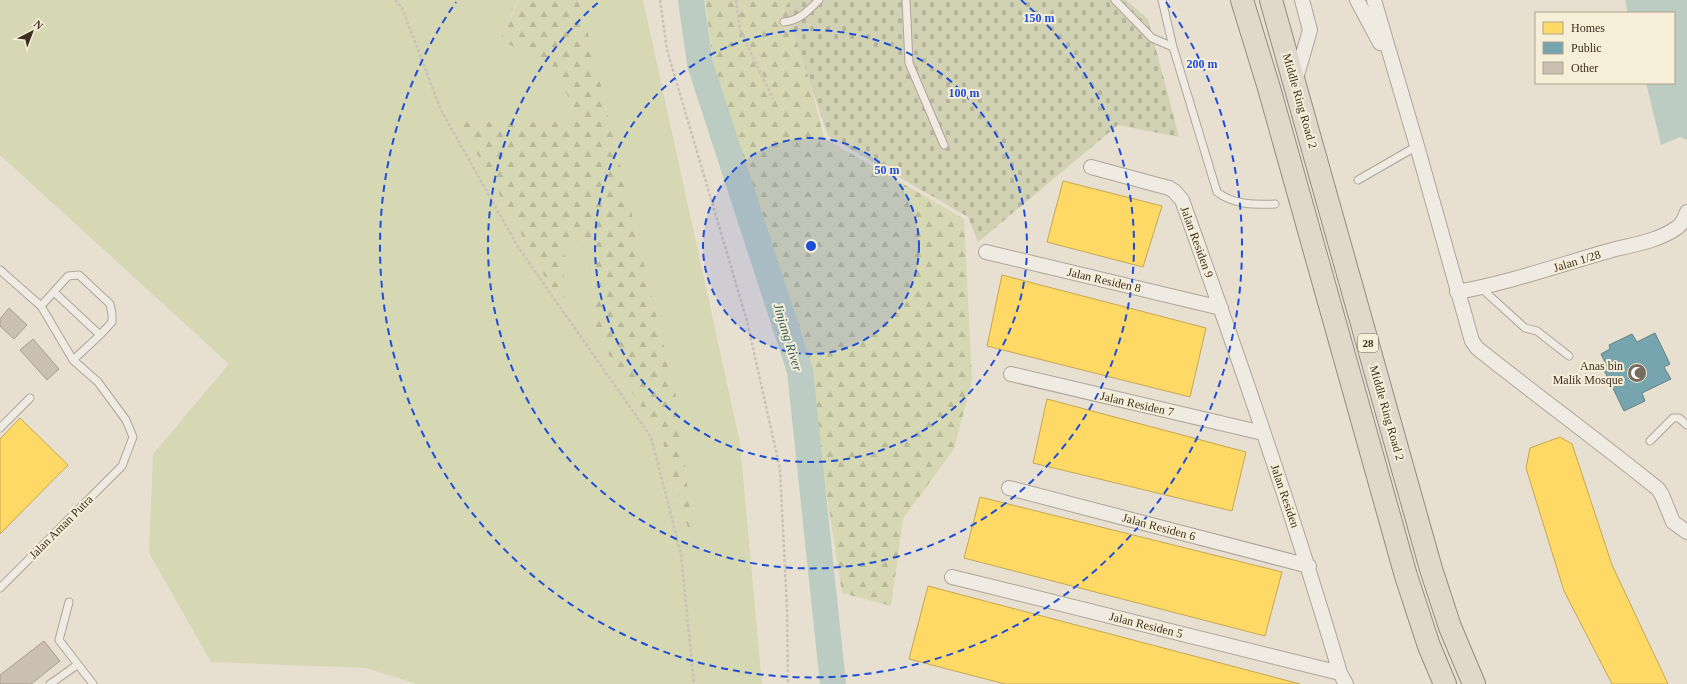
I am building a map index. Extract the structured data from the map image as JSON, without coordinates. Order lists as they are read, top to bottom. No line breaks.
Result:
{"streets":{"highway":["Middle Ring Road 2","28"],"street":["Jalan Residen 9","Jalan 1/28","Jalan Residen 8","Jalan Residen 7","Jalan Residen","Jalan Residen 6","Jalan Residen 5"],"lane":["Jalan Aman Putra"]},"crossings":[["Jalan Residen 9","Jalan Residen 8"],["Jalan Residen 9","Jalan Residen"],["Jalan Residen 8","Jalan Residen"],["Jalan Residen 7","Jalan Residen"],["Jalan Residen","Jalan Residen 6"],["Jalan Residen","Jalan Residen 5"]],"water":["Jinjang River"],"places":{"mosque":["Anas bin Malik Mosque"]},"legend":["Homes","Public","Other"],"north":"top right","rings":["150 m","200 m","100 m","50 m"]}
